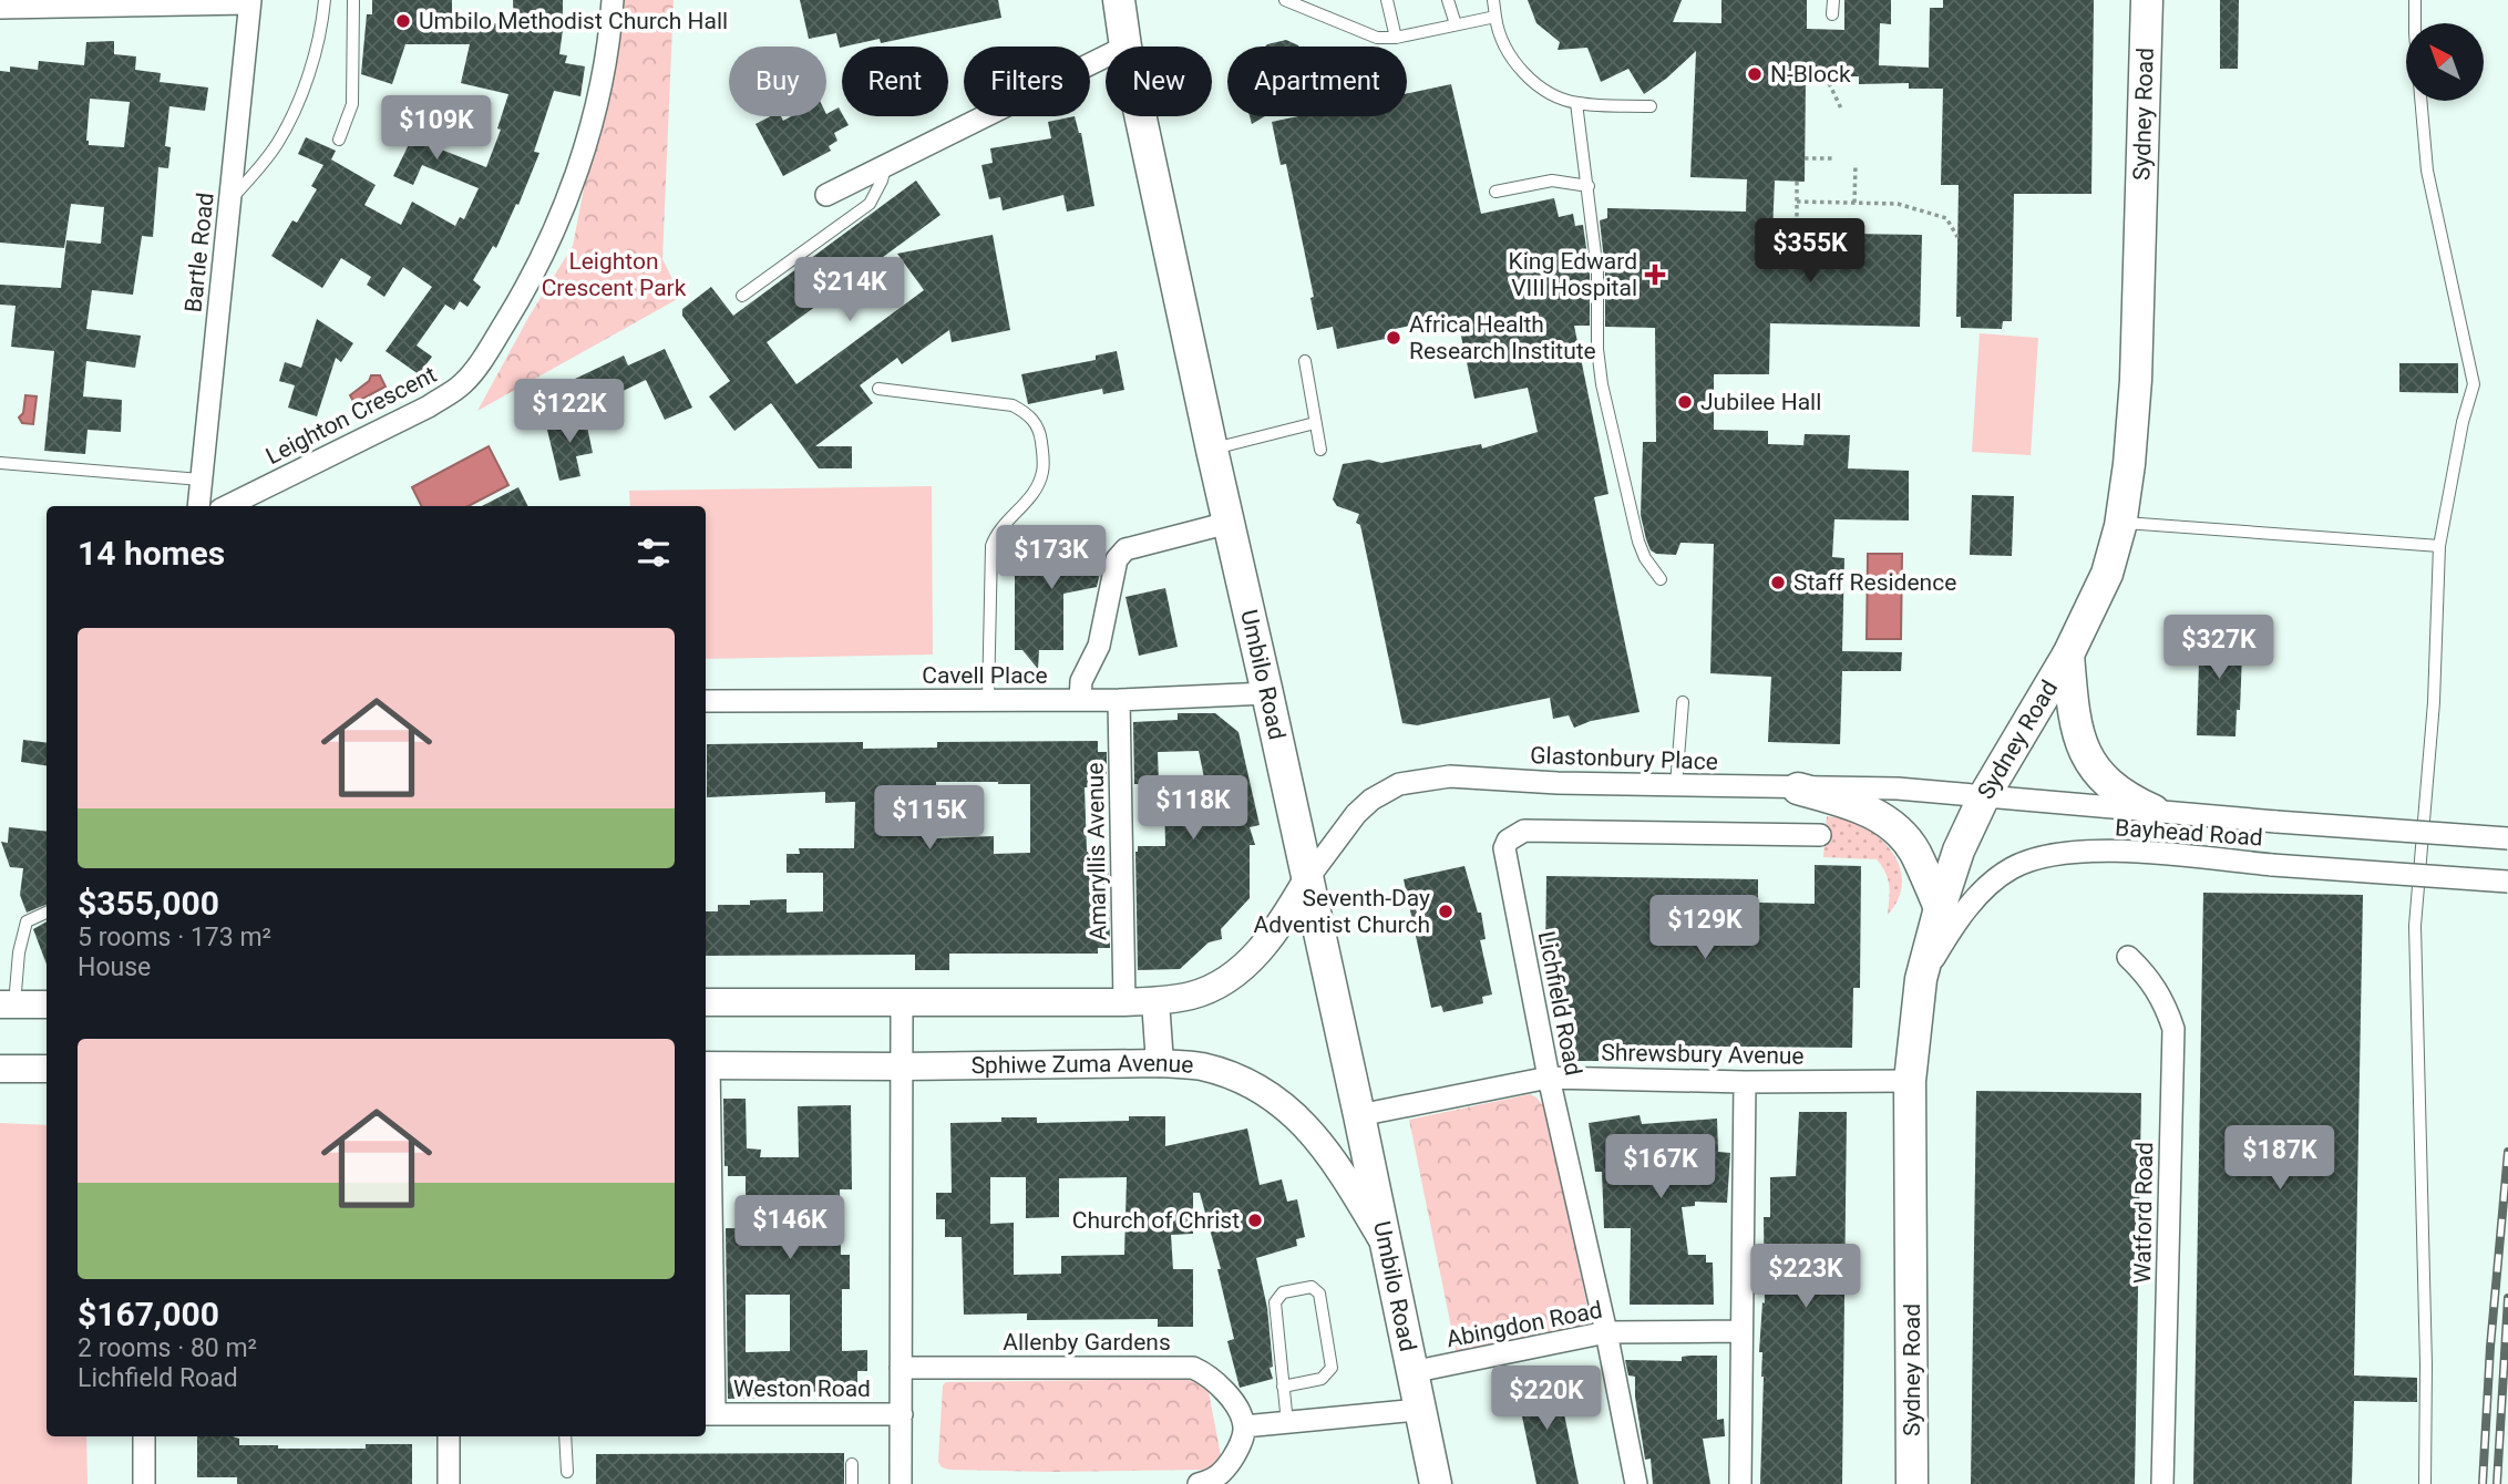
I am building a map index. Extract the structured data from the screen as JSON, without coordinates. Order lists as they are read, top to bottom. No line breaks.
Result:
{"streets":{"main road":["Sydney Road","Umbilo Road"],"street":["Bartle Road","Leighton Crescent","Cavell Place","Glastonbury Place","Bayhead Road","Amaryllis Avenue","Lichfield Road","Shrewsbury Avenue","Sphiwe Zuma Avenue","Watford Road","Abingdon Road","Allenby Gardens","Weston Road"]},"crossings":[["Sydney Road","Glastonbury Place"],["Sydney Road","Bayhead Road"],["Sydney Road","Shrewsbury Avenue"],["Umbilo Road","Cavell Place"],["Umbilo Road","Glastonbury Place"],["Umbilo Road","Shrewsbury Avenue"],["Umbilo Road","Sphiwe Zuma Avenue"],["Umbilo Road","Abingdon Road"],["Cavell Place","Amaryllis Avenue"],["Glastonbury Place","Bayhead Road"],["Lichfield Road","Shrewsbury Avenue"],["Lichfield Road","Abingdon Road"]],"parks":["Leighton Crescent Park"],"places":{"other":["Umbilo Methodist Church Hall","N-Block","Africa Health Research Institute","Jubilee Hall","Staff Residence","Seventh-Day Adventist Church","Church of Christ"],"health":["King Edward VIII Hospital"]},"north":"top left","page":{"chip":["Buy","Rent","Filters","New","Apartment"],"price":["$109K","$355K","$214K","$122K","$173K","$327K","$118K","$115K","$129K","$187K","$167K","$146K","$223K","$220K"],"heading":"14 homes","list":[{"name":"$355,000","note":"5 rooms · 173 m² · House"},{"name":"$167,000","note":"2 rooms · 80 m² · Lichfield Road"}]}}
